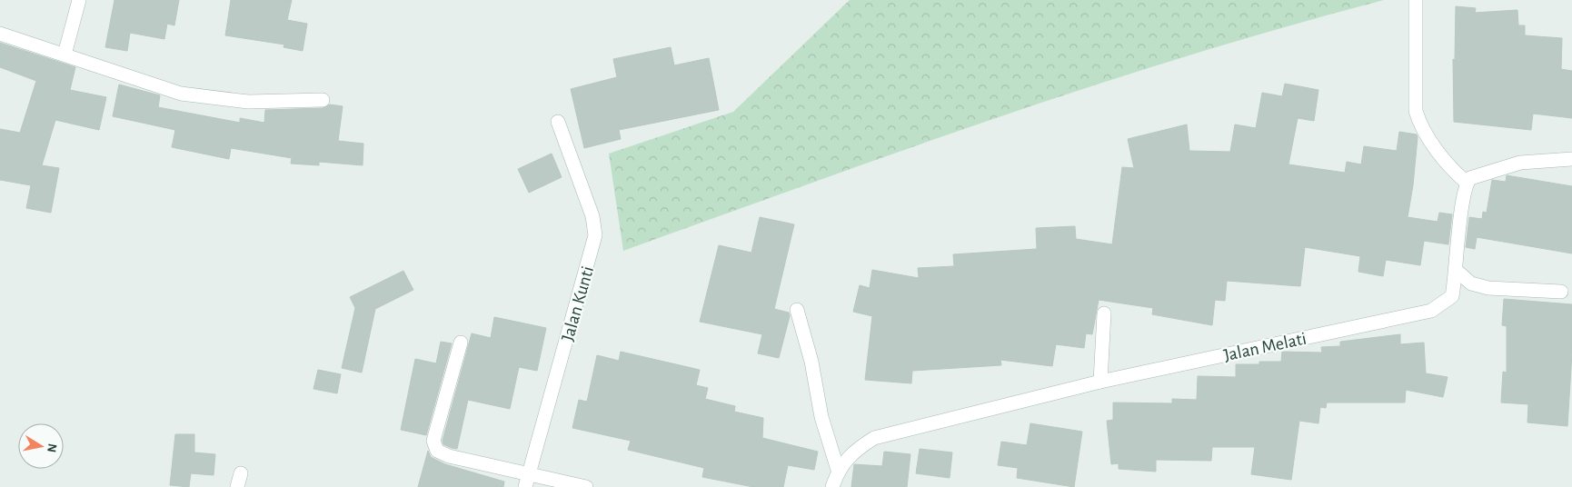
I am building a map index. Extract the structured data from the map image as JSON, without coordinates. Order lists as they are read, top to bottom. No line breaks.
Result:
{"streets":{"street":["Jalan Kunti","Jalan Melati"]},"north":"right"}
